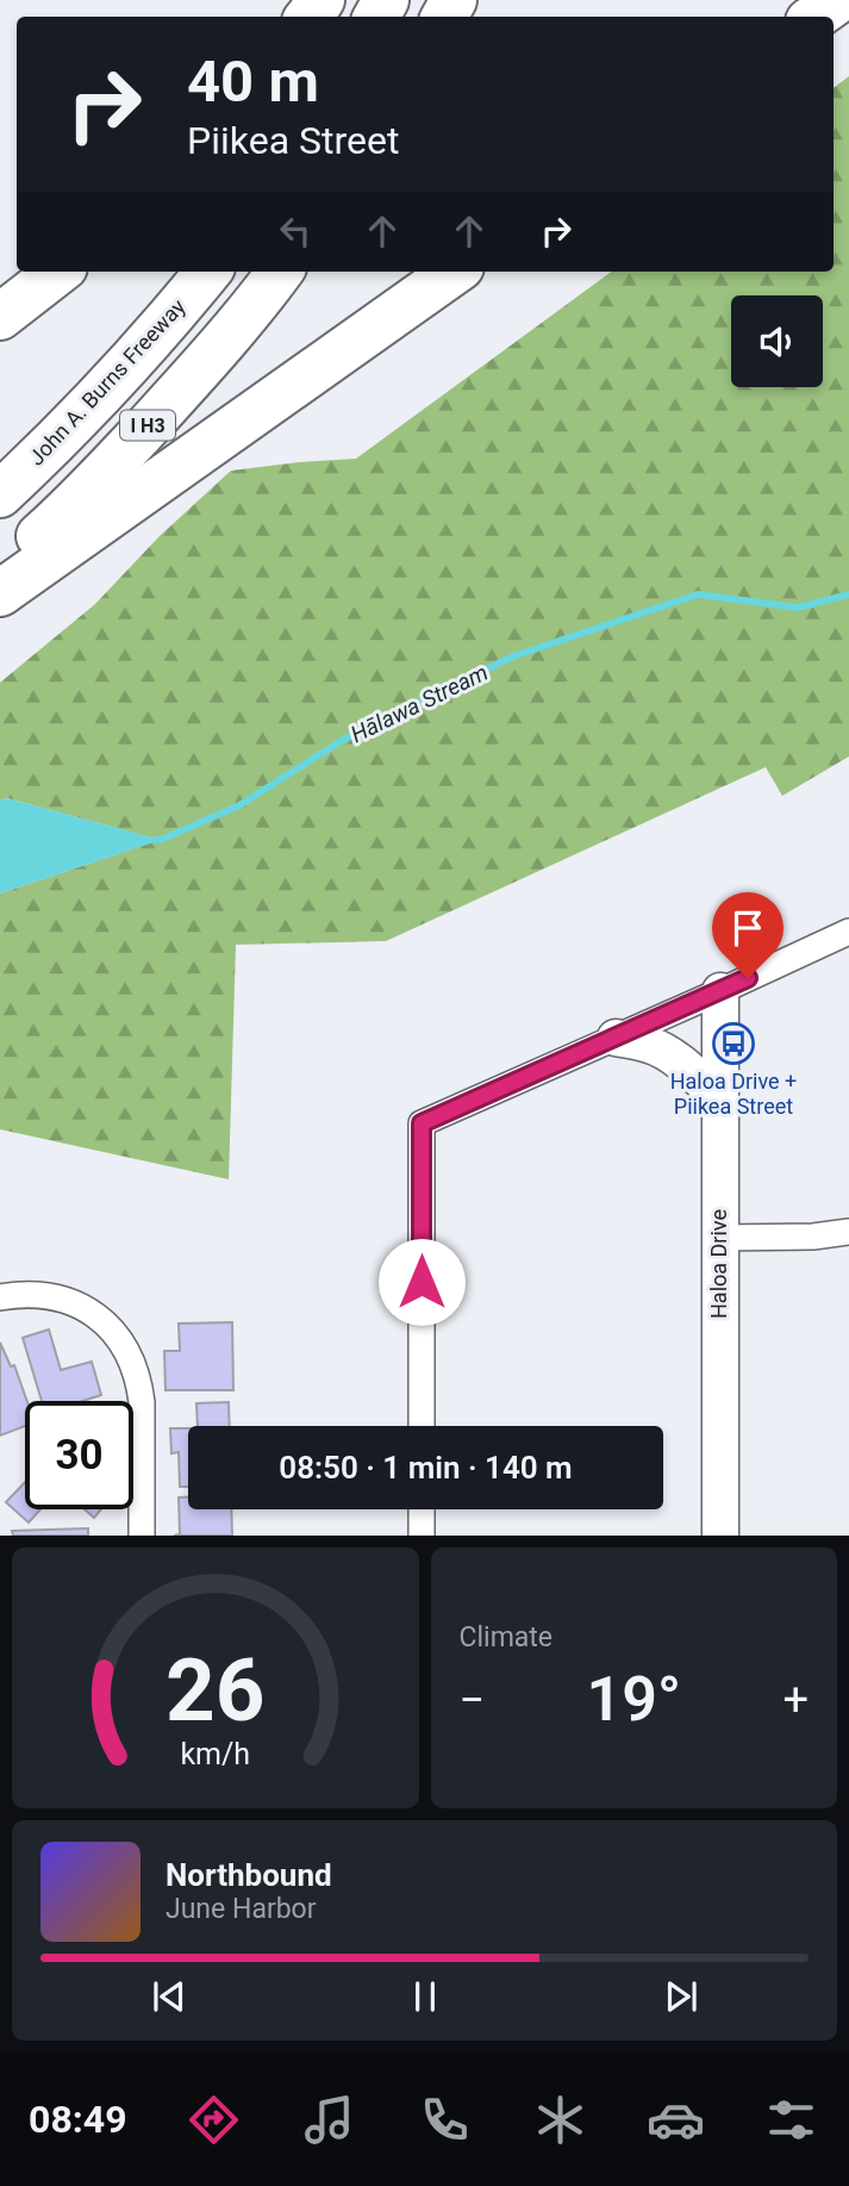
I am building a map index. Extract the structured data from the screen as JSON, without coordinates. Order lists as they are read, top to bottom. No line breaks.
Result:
{"streets":{"highway":["John A. Burns Freeway","I H3"],"street":["Haloa Drive"]},"water":["Hālawa Stream"],"places":{"bus stop":["Haloa Drive + Piikea Street"]},"page":{"turn":["40 m","Piikea Street"],"limit":"30","trip":"08:50 · 1 min · 140 m","tile":"Climate","heat":["−","19°","+"],"song":["Northbound","June Harbor"],"tabs":"08:49","gauge":["26","km/h"]}}
